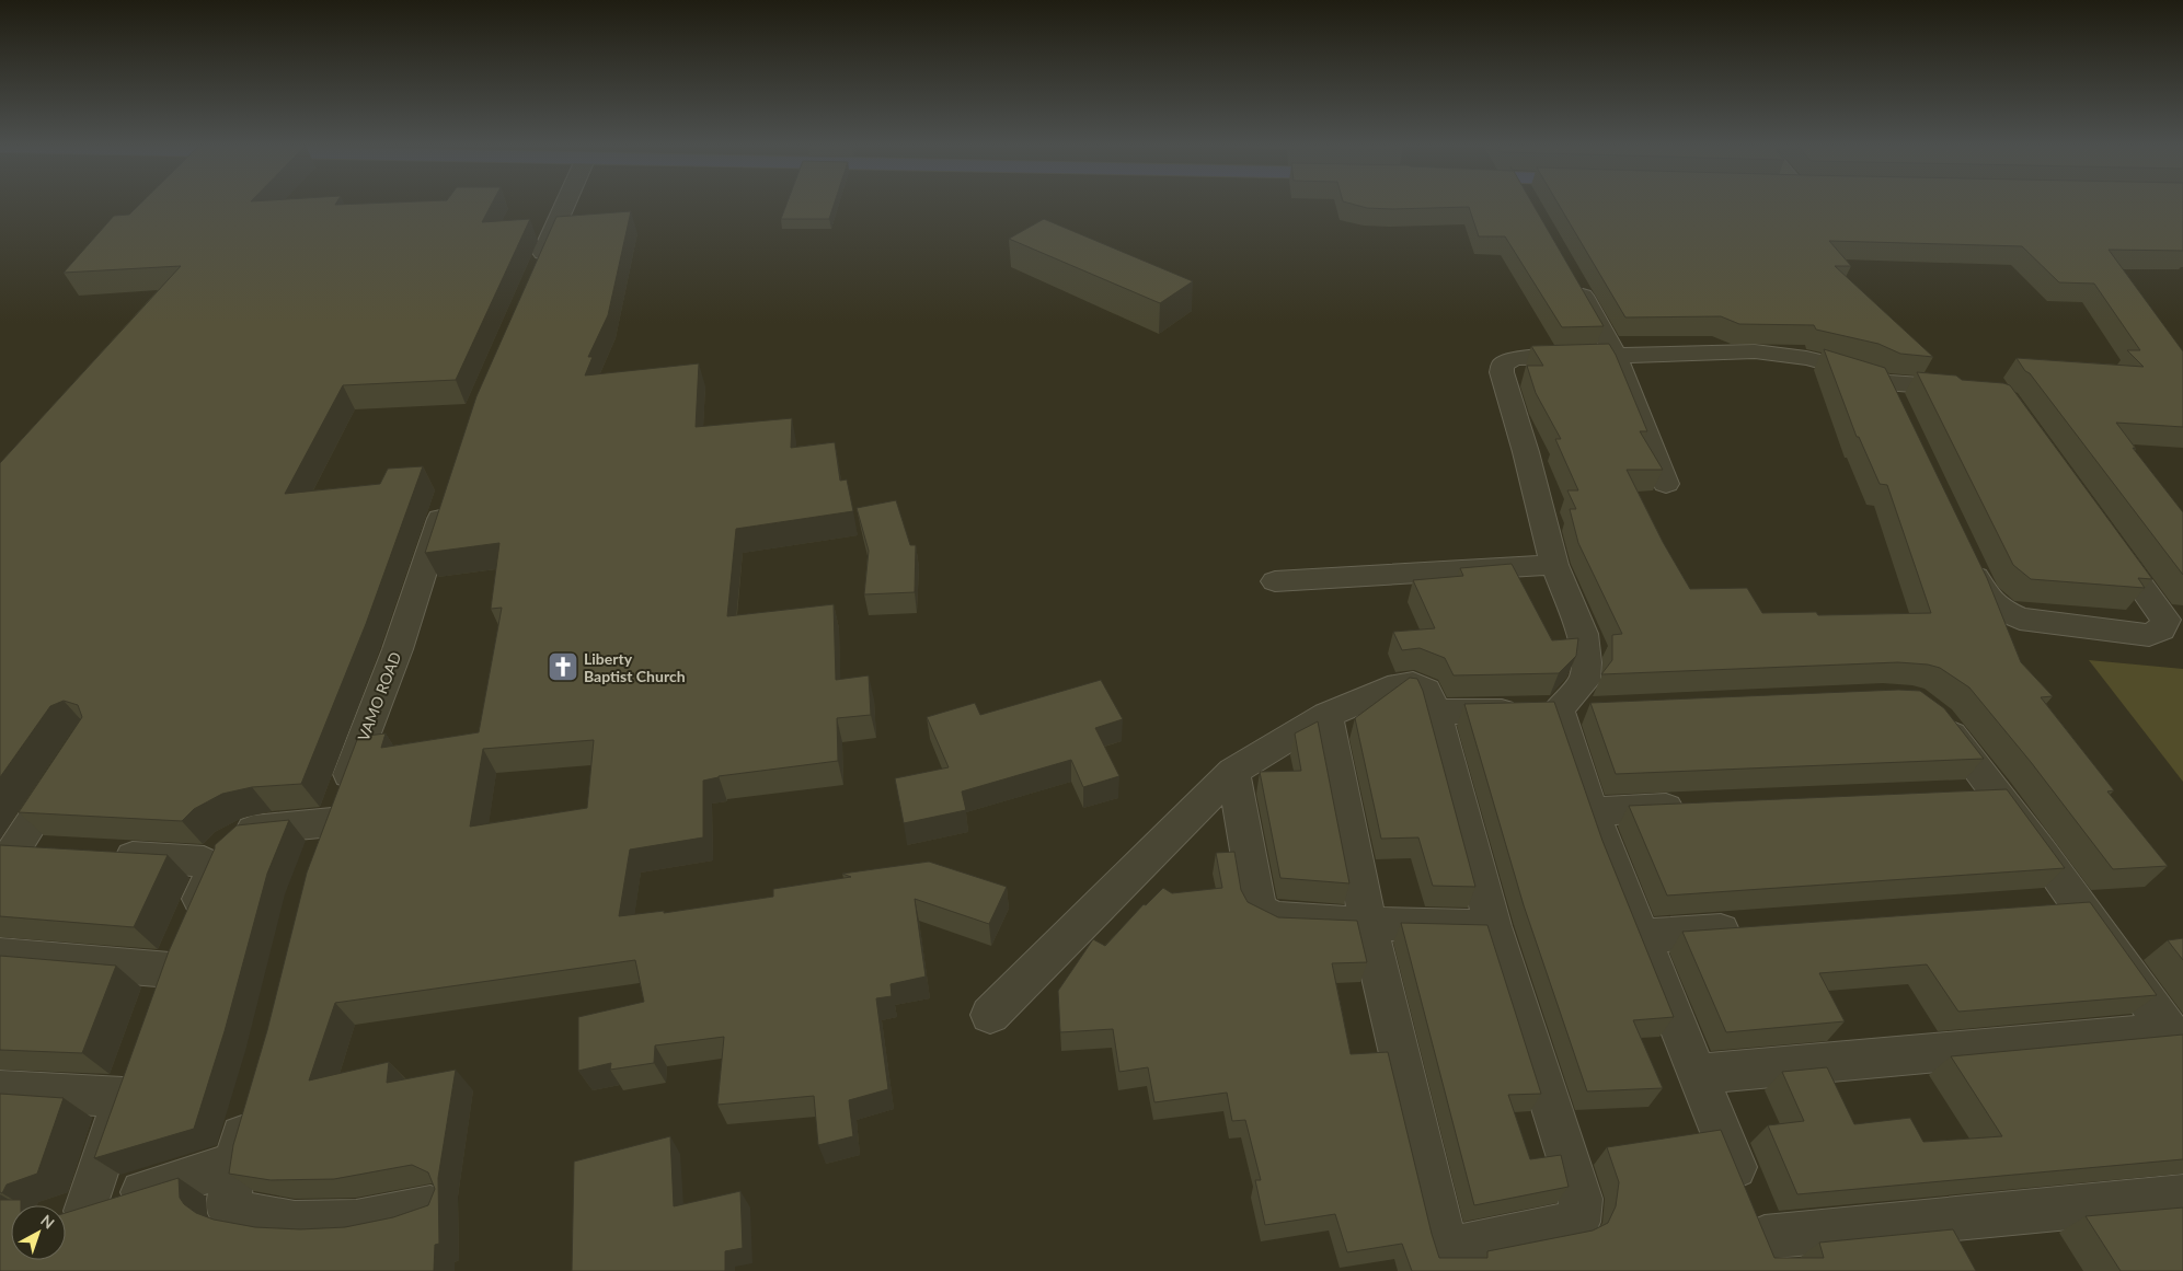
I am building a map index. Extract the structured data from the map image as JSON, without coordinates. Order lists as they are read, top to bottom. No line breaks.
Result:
{"streets":{"street":["VAMO ROAD"]},"places":{"church":["Liberty Baptist Church"]},"north":"top right"}
